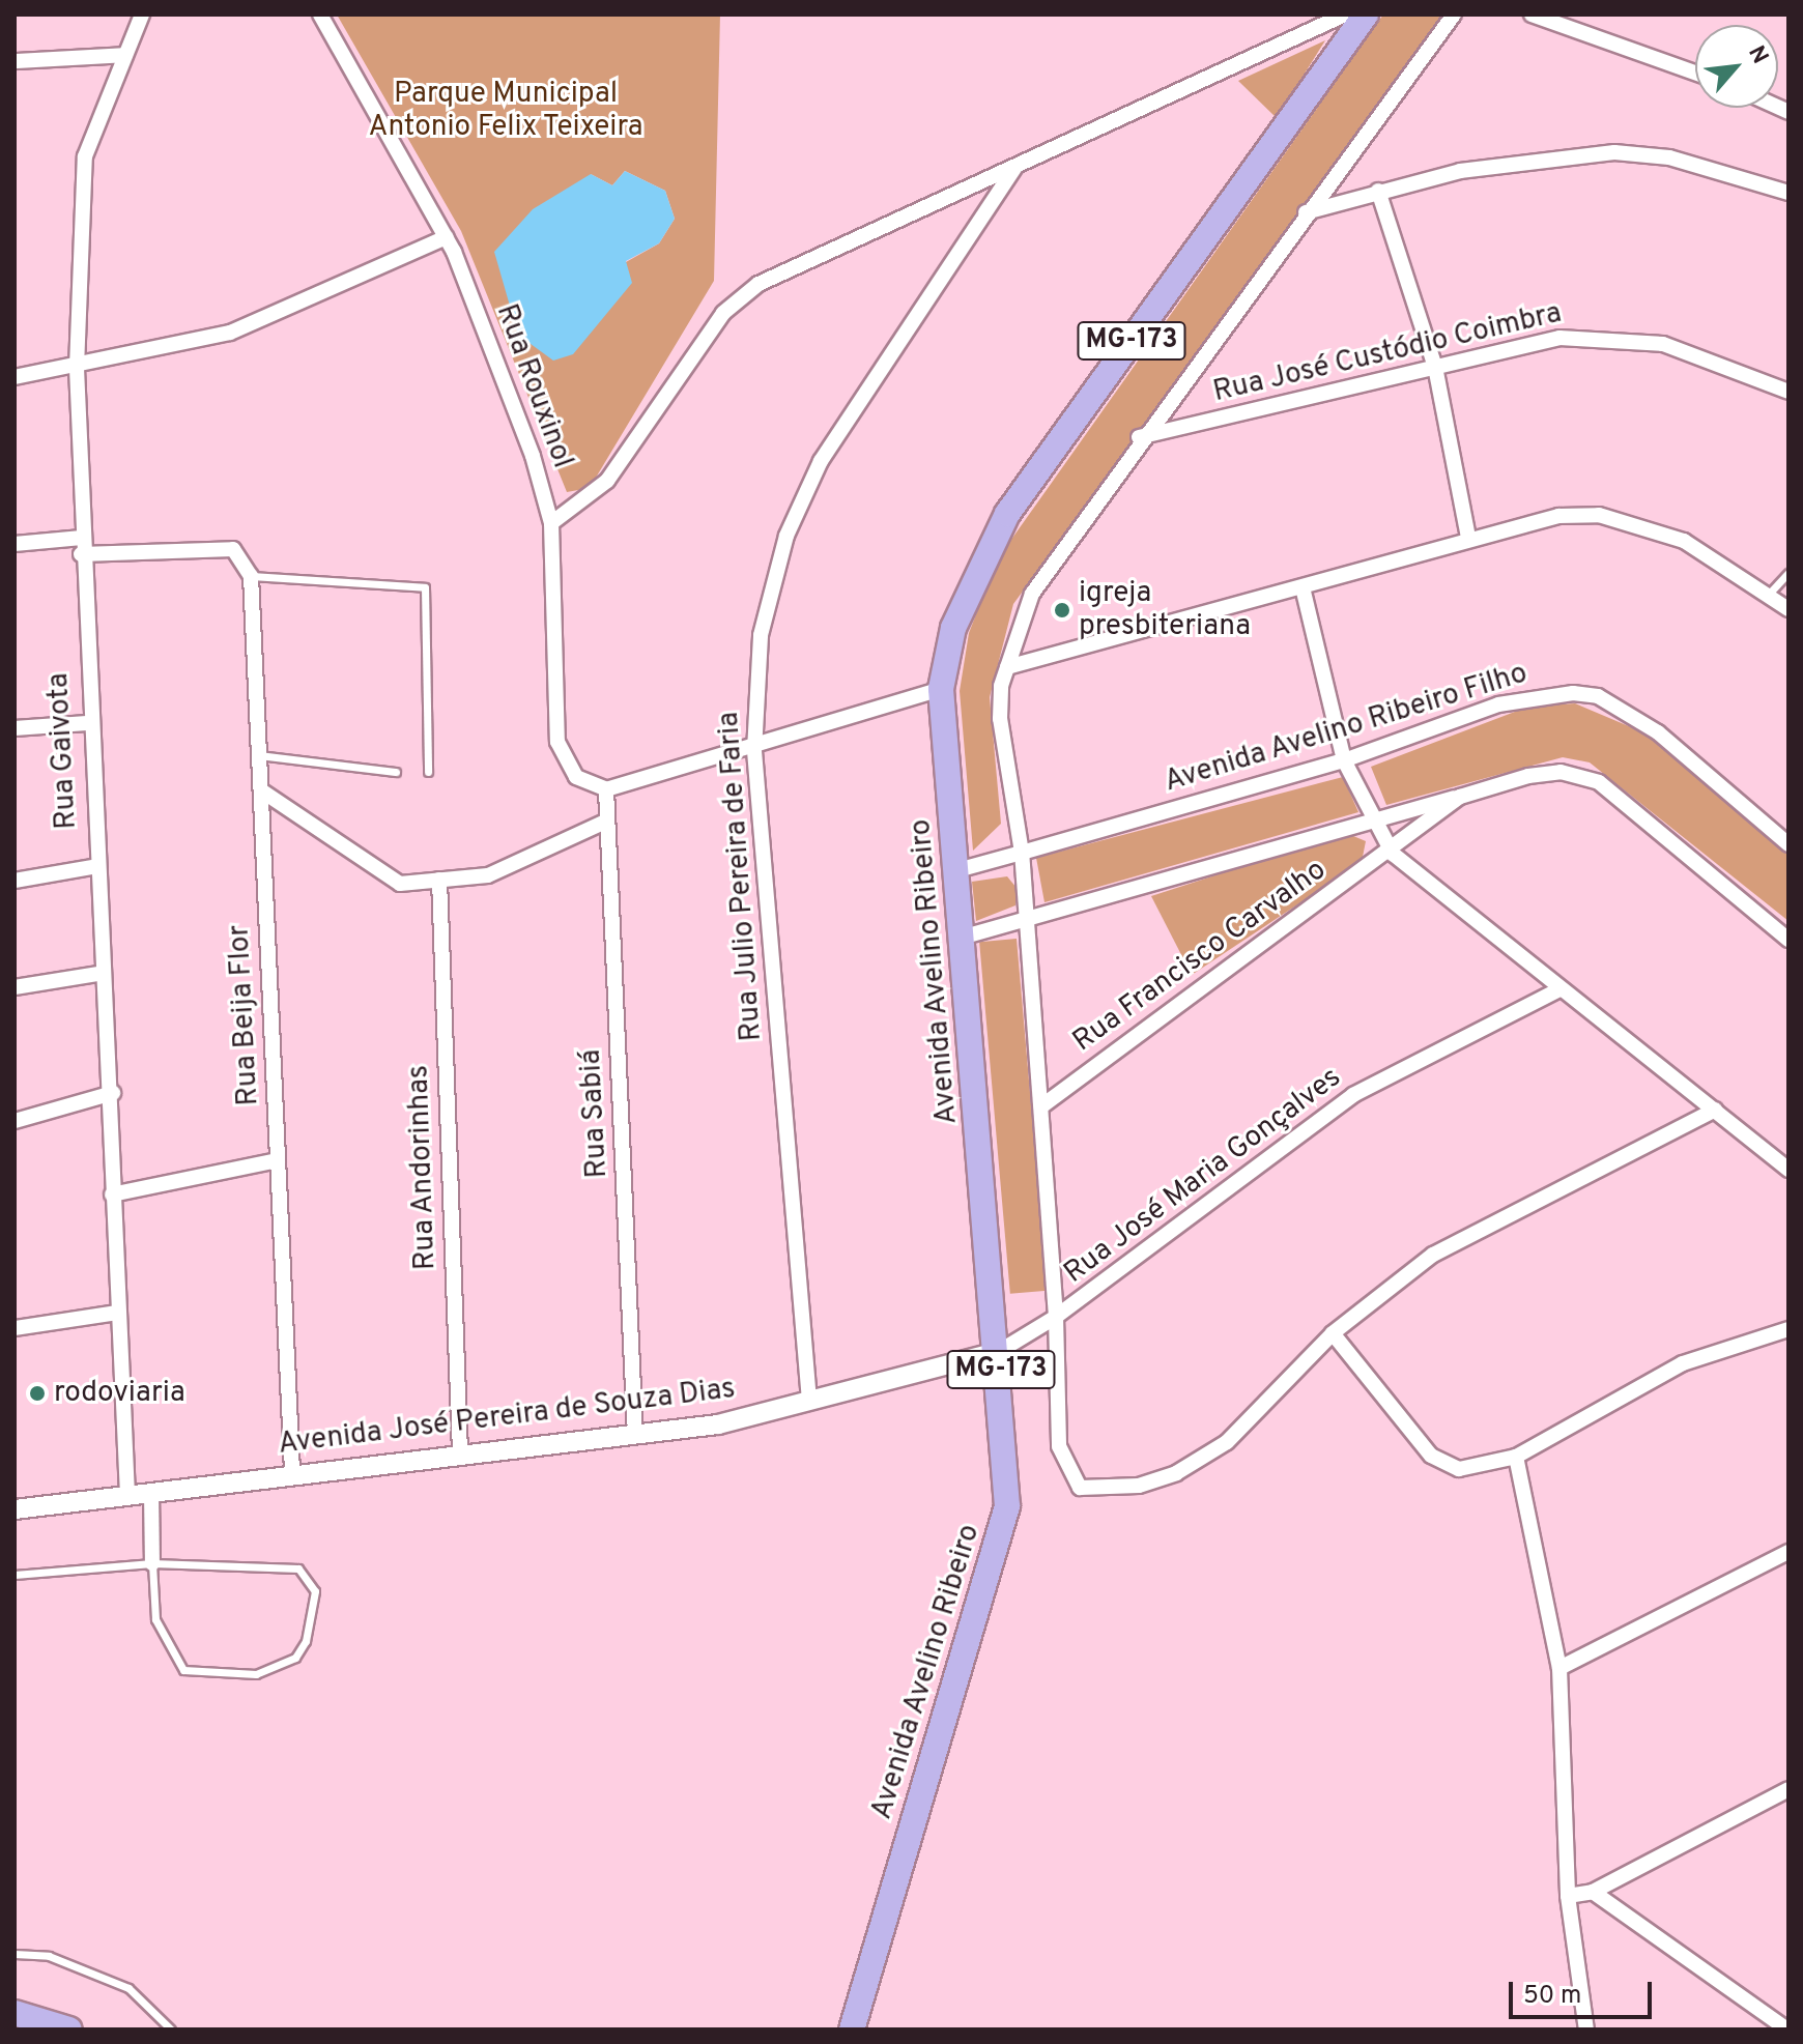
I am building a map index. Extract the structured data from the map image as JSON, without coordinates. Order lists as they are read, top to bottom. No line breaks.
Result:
{"streets":{"highway":["MG-173","Avenida Avelino Ribeiro"],"street":["Rua José Custódio Coimbra","Rua Rouxinol","Avenida Avelino Ribeiro Filho","Rua Gaivota","Rua Julio Pereira de Faria","Rua Francisco Carvalho","Rua Beija Flor","Rua Sabiá","Rua Andorinhas","Rua José Maria Gonçalves","Avenida José Pereira de Souza Dias"]},"crossings":[["MG-173","Rua José Custódio Coimbra"],["MG-173","Avenida Avelino Ribeiro Filho"],["Rua Rouxinol","Rua Sabiá"],["Avenida Avelino Ribeiro Filho","Avenida Avelino Ribeiro"],["Rua Gaivota","Rua Beija Flor"],["Rua Gaivota","Avenida José Pereira de Souza Dias"],["Rua Julio Pereira de Faria","Avenida José Pereira de Souza Dias"],["Avenida Avelino Ribeiro","Rua José Maria Gonçalves"],["Avenida Avelino Ribeiro","Avenida José Pereira de Souza Dias"],["Rua Beija Flor","Avenida José Pereira de Souza Dias"],["Rua Sabiá","Avenida José Pereira de Souza Dias"],["Rua Andorinhas","Avenida José Pereira de Souza Dias"],["Rua José Maria Gonçalves","Avenida José Pereira de Souza Dias"]],"parks":["Parque Municipal Antonio Felix Teixeira"],"places":["igreja presbiteriana","rodoviaria"],"scale_bar":"50 m","north":"top right"}
